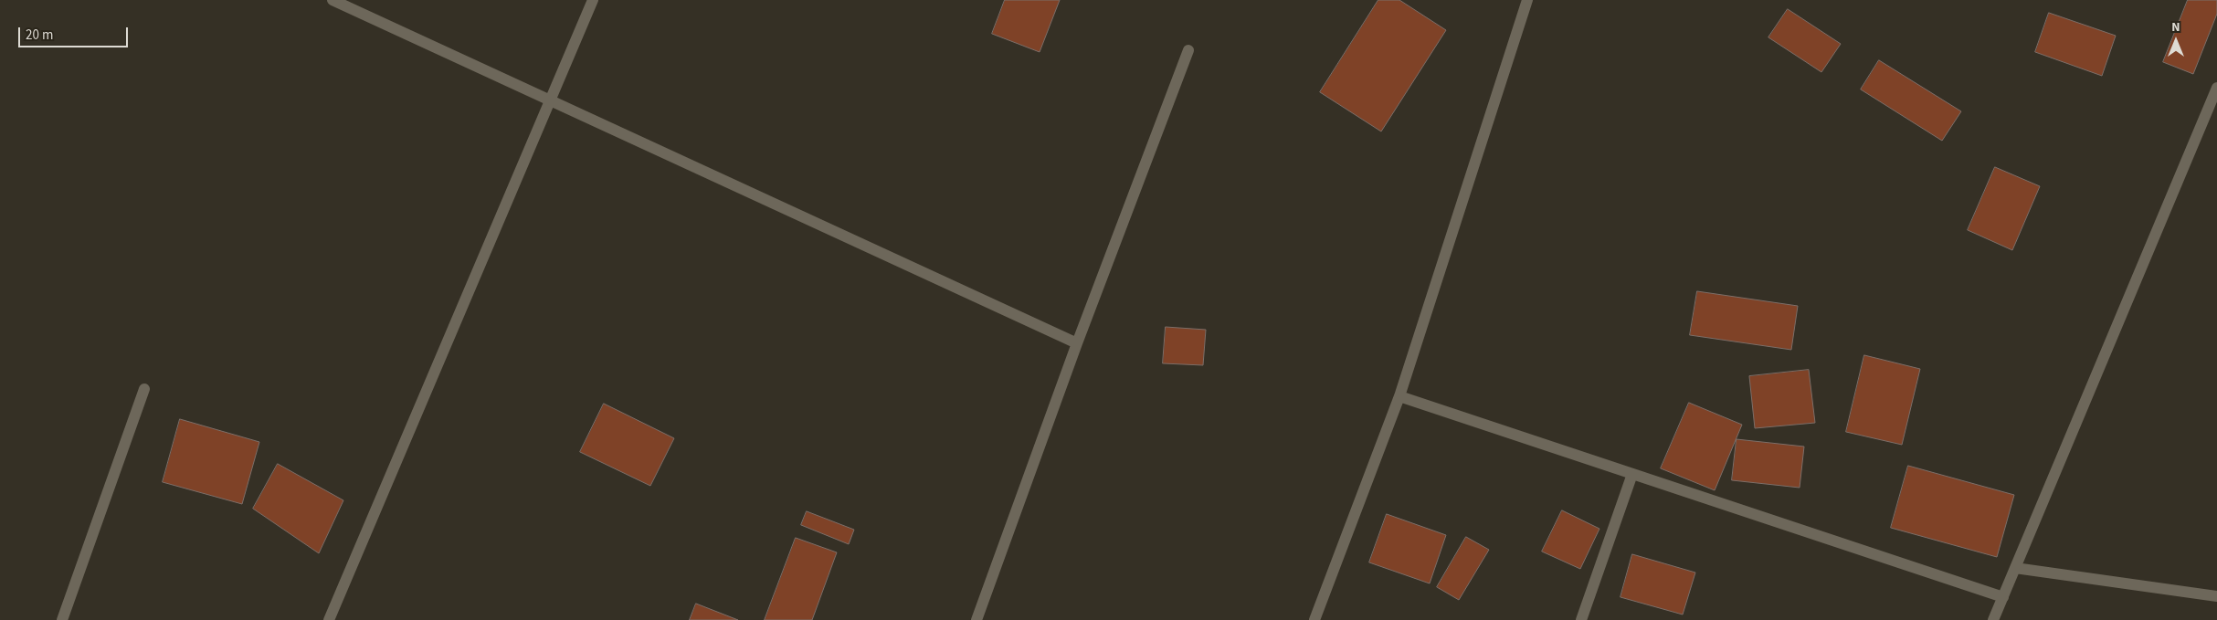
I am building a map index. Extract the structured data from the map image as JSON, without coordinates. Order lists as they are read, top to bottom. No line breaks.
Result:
{"scale_bar":"20 m","north":"top"}
